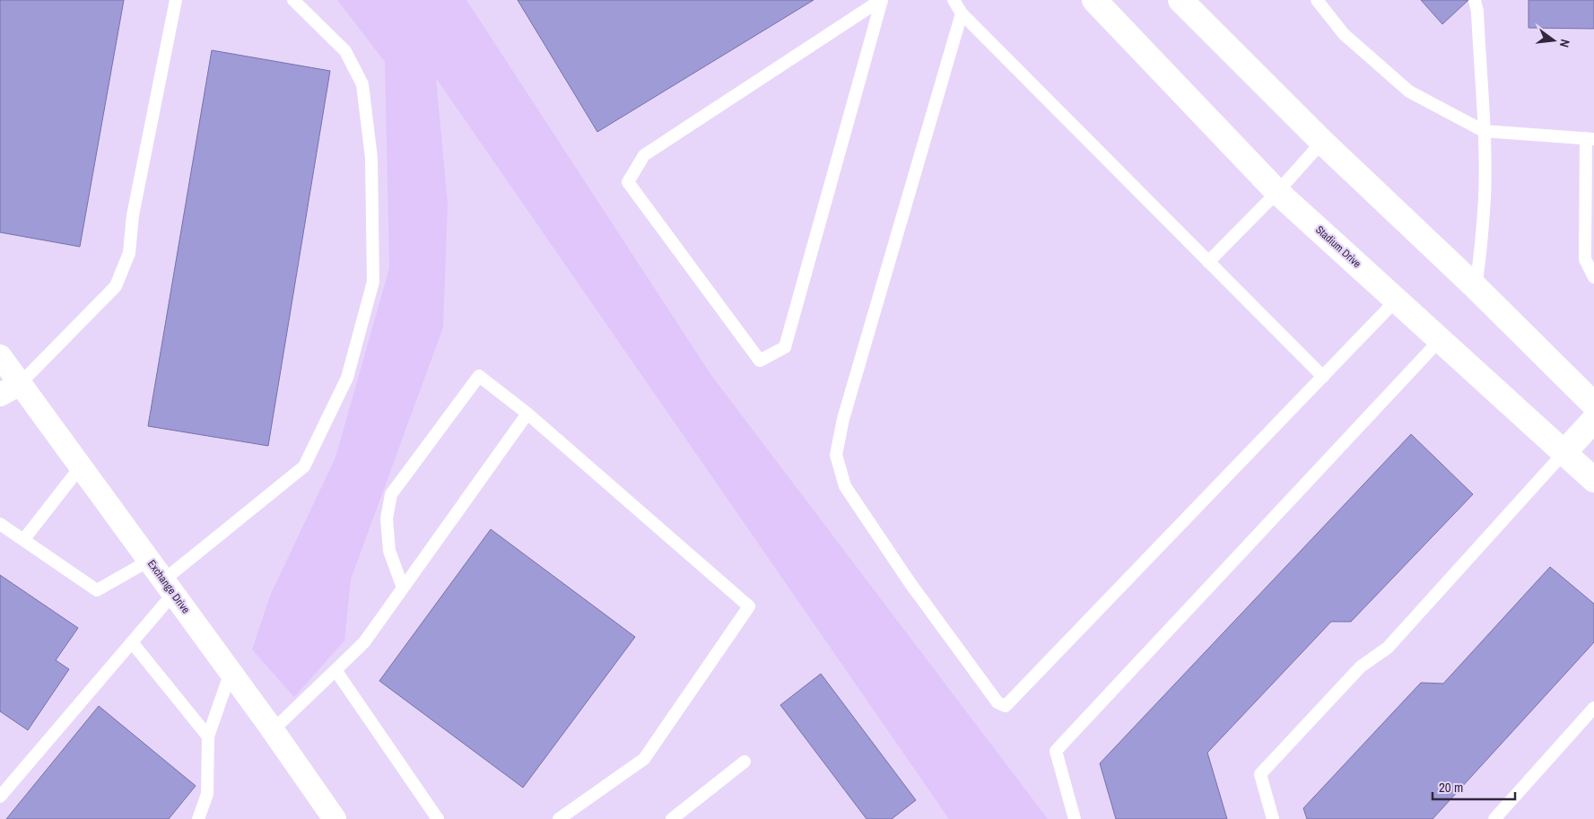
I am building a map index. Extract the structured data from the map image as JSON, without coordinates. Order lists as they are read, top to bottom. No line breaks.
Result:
{"streets":{"main road":["Stadium Drive"],"street":["Exchange Drive"]},"scale_bar":"20 m","north":"right"}
